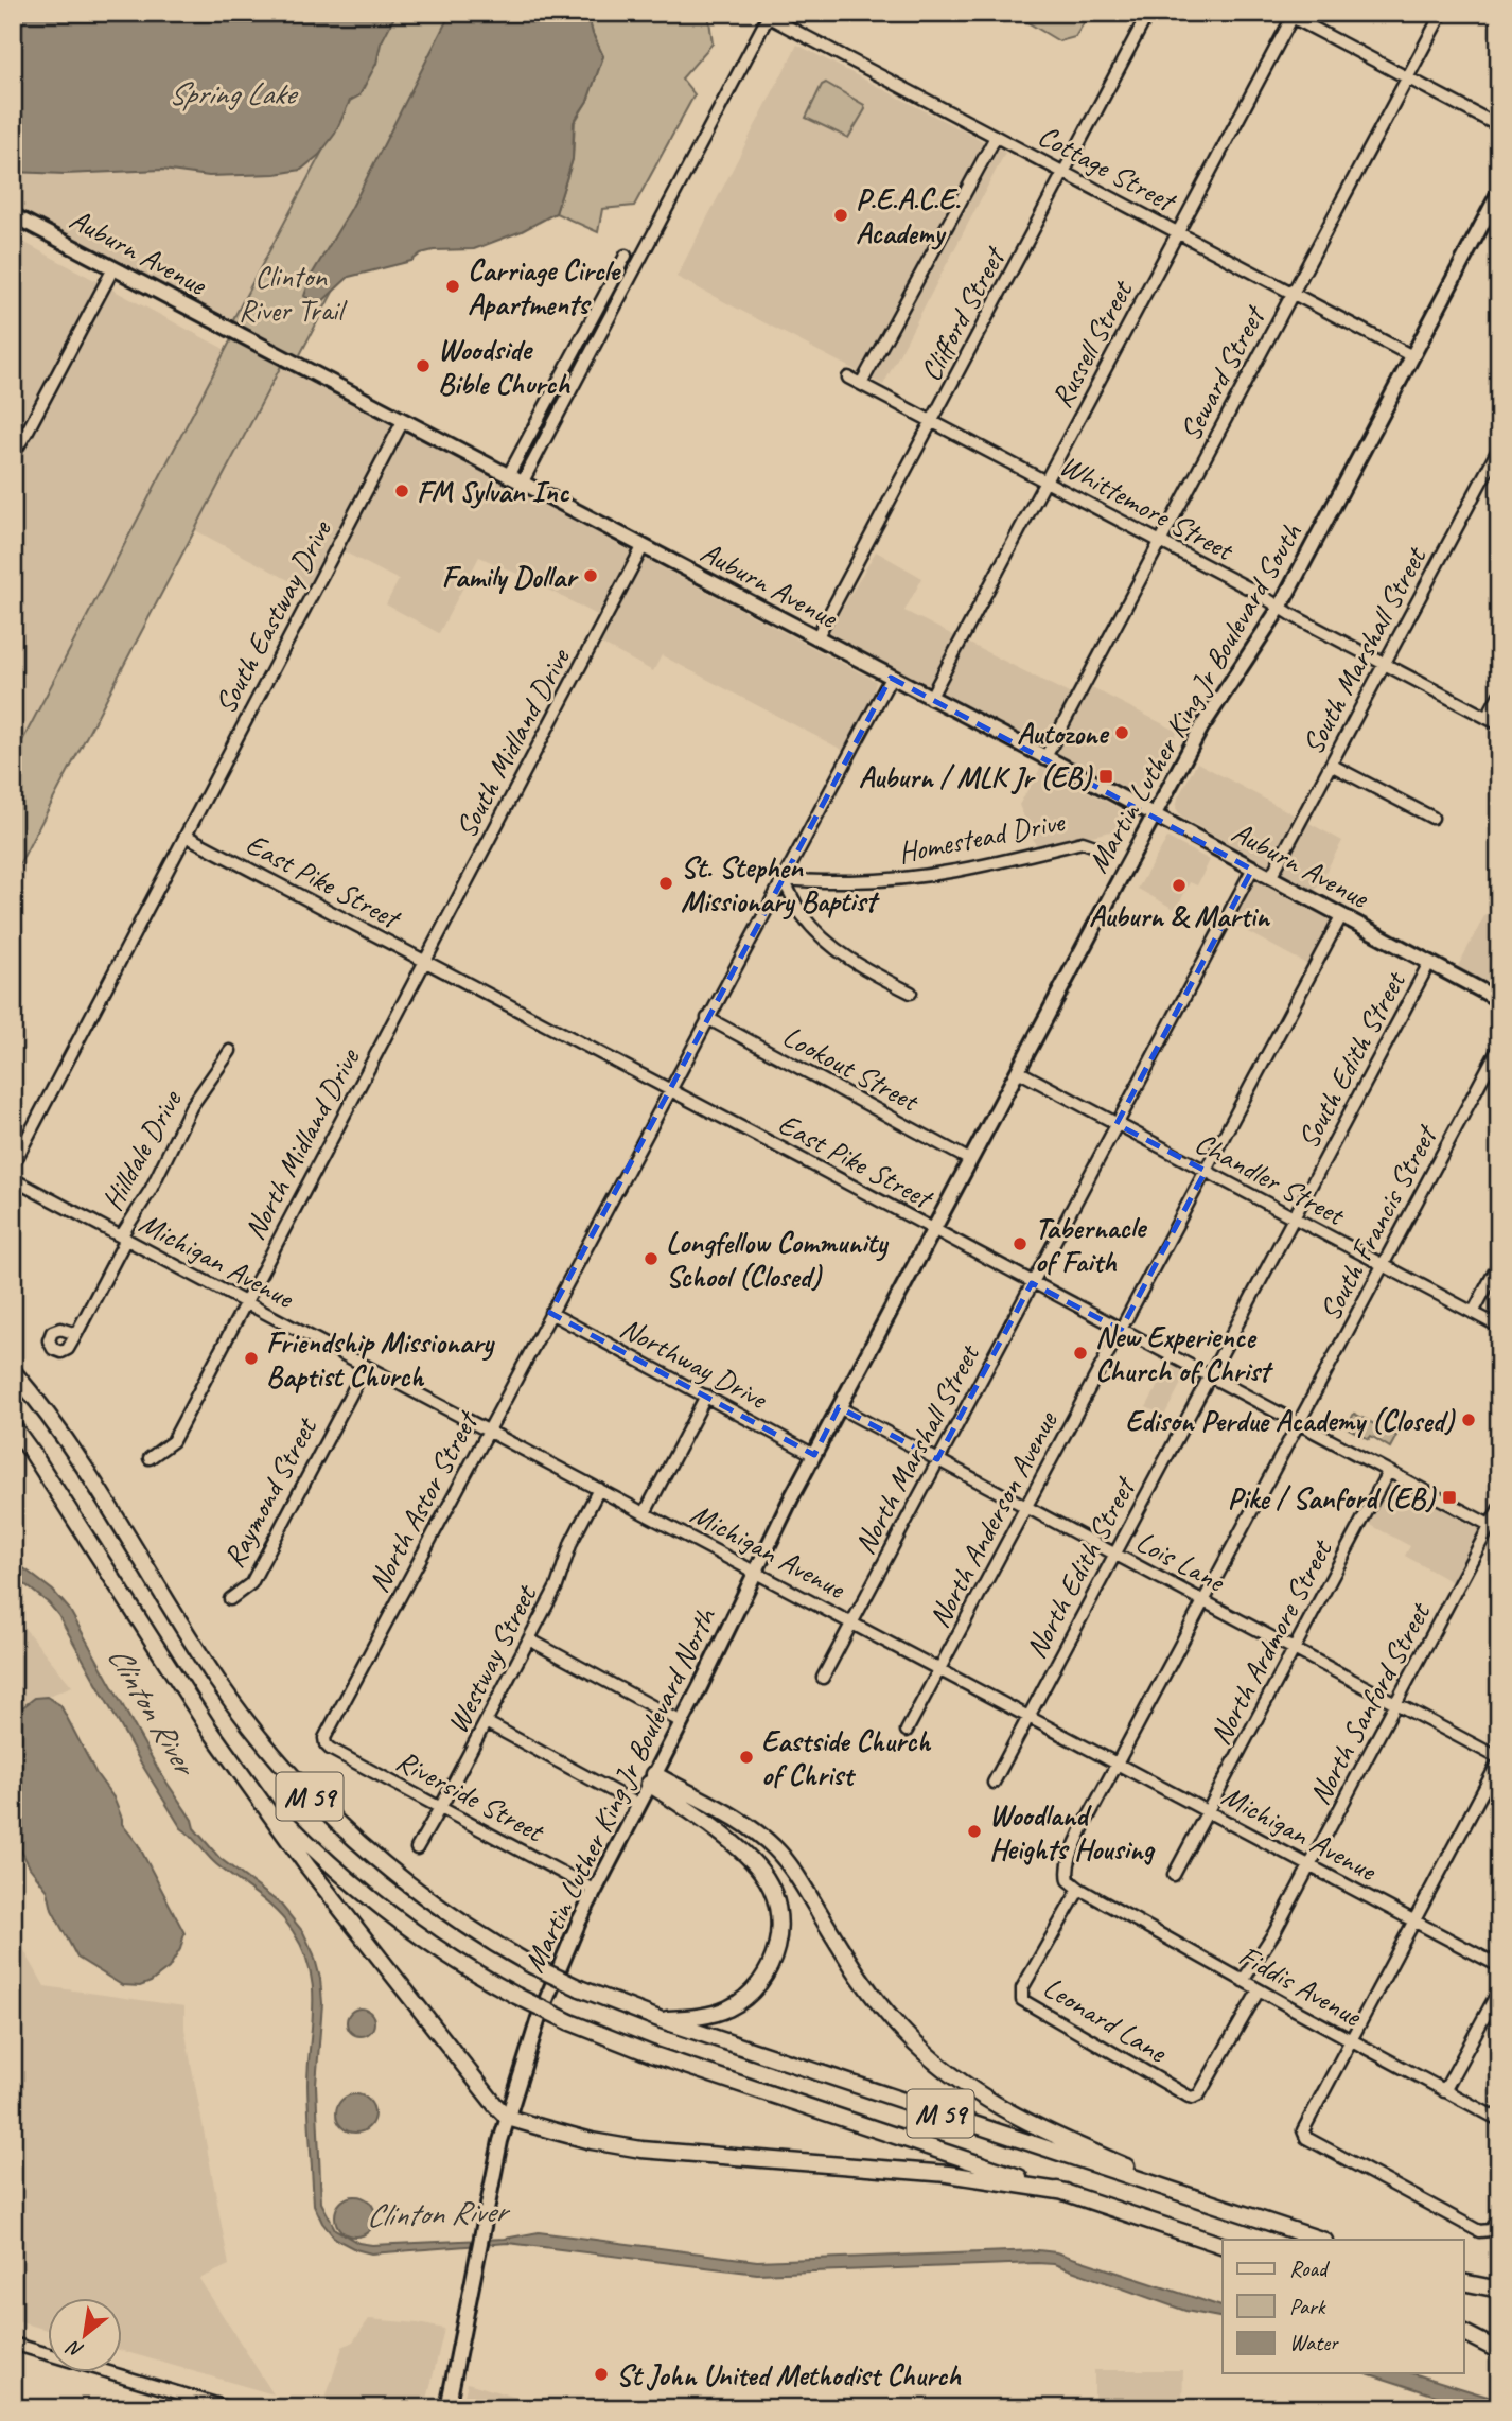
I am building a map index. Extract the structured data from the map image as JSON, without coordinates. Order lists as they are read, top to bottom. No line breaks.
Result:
{"streets":{"highway":["M 59"],"main road":["Auburn Avenue","Martin Luther King Jr Boulevard South","Martin Luther King Jr Boulevard North"],"street":["Cottage Street","Clifford Street","Russell Street","Seward Street","Whittemore Street","South Eastway Drive","South Marshall Street","South Midland Drive","Homestead Drive","East Pike Street","South Edith Street","Lookout Street","North Midland Drive","Hilldale Drive","Chandler Street","South Francis Street","Michigan Avenue","Northway Drive","North Marshall Street","Raymond Street","North Astor Street","North Anderson Avenue","Lois Lane","North Edith Street","North Ardmore Street","Westway Street","North Sanford Street","Riverside Street","Fiddis Avenue","Leonard Lane"]},"crossings":[["Cottage Street","Auburn Avenue"],["Cottage Street","Clifford Street"],["Cottage Street","Russell Street"],["Cottage Street","Seward Street"],["Cottage Street","Martin Luther King Jr Boulevard South"],["Auburn Avenue","Clifford Street"],["Auburn Avenue","Russell Street"],["Auburn Avenue","Seward Street"],["Auburn Avenue","South Eastway Drive"],["Auburn Avenue","South Marshall Street"],["Auburn Avenue","Martin Luther King Jr Boulevard South"],["Auburn Avenue","South Midland Drive"],["Auburn Avenue","South Edith Street"],["Auburn Avenue","North Astor Street"],["Auburn Avenue","North Anderson Avenue"],["Clifford Street","Whittemore Street"],["Russell Street","Whittemore Street"],["Seward Street","Whittemore Street"],["Whittemore Street","South Marshall Street"],["Whittemore Street","Martin Luther King Jr Boulevard South"],["South Eastway Drive","East Pike Street"],["Martin Luther King Jr Boulevard South","East Pike Street"],["Martin Luther King Jr Boulevard South","Lookout Street"],["Martin Luther King Jr Boulevard South","Chandler Street"],["Martin Luther King Jr Boulevard South","Martin Luther King Jr Boulevard North"],["South Midland Drive","East Pike Street"],["South Midland Drive","North Midland Drive"],["Homestead Drive","North Astor Street"],["East Pike Street","South Edith Street"],["East Pike Street","North Midland Drive"],["East Pike Street","South Francis Street"],["East Pike Street","North Marshall Street"],["East Pike Street","North Astor Street"],["East Pike Street","North Anderson Avenue"],["East Pike Street","North Edith Street"],["East Pike Street","North Ardmore Street"],["East Pike Street","North Sanford Street"],["East Pike Street","Martin Luther King Jr Boulevard North"],["South Edith Street","Chandler Street"],["South Edith Street","North Edith Street"],["Lookout Street","North Astor Street"],["North Midland Drive","Michigan Avenue"],["Hilldale Drive","Michigan Avenue"],["Chandler Street","South Francis Street"],["Chandler Street","North Anderson Avenue"],["South Francis Street","Michigan Avenue"],["South Francis Street","Lois Lane"],["South Francis Street","Fiddis Avenue"],["South Francis Street","Leonard Lane"],["Michigan Avenue","North Marshall Street"],["Michigan Avenue","Raymond Street"],["Michigan Avenue","North Astor Street"],["Michigan Avenue","North Anderson Avenue"],["Michigan Avenue","North Edith Street"],["Michigan Avenue","North Ardmore Street"],["Michigan Avenue","Westway Street"],["Michigan Avenue","North Sanford Street"],["Michigan Avenue","Martin Luther King Jr Boulevard North"],["Northway Drive","North Astor Street"],["Northway Drive","Martin Luther King Jr Boulevard North"],["North Marshall Street","Lois Lane"],["North Astor Street","Riverside Street"],["North Anderson Avenue","Lois Lane"],["Lois Lane","North Edith Street"],["Lois Lane","North Ardmore Street"],["Lois Lane","North Sanford Street"],["Lois Lane","Martin Luther King Jr Boulevard North"],["Westway Street","Riverside Street"],["North Sanford Street","Fiddis Avenue"],["Martin Luther King Jr Boulevard North","Riverside Street"],["Fiddis Avenue","Leonard Lane"]],"water":["Spring Lake","Clinton River"],"parks":["Clinton River Trail"],"places":{"other":["P.E.A.C.E. Academy","Carriage Circle Apartments","Woodside Bible Church","FM Sylvan Inc","Family Dollar","Autozone","St. Stephen Missionary Baptist","Auburn & Martin","Tabernacle of Faith","Longfellow Community School (Closed)","New Experience Church of Christ","Friendship Missionary Baptist Church","Edison Perdue Academy (Closed)","Eastside Church of Christ","Woodland Heights Housing","St John United Methodist Church"],"transit":["Auburn / MLK Jr (EB)","Pike / Sanford (EB)"]},"legend":["Road","Park","Water"],"north":"bottom left"}
